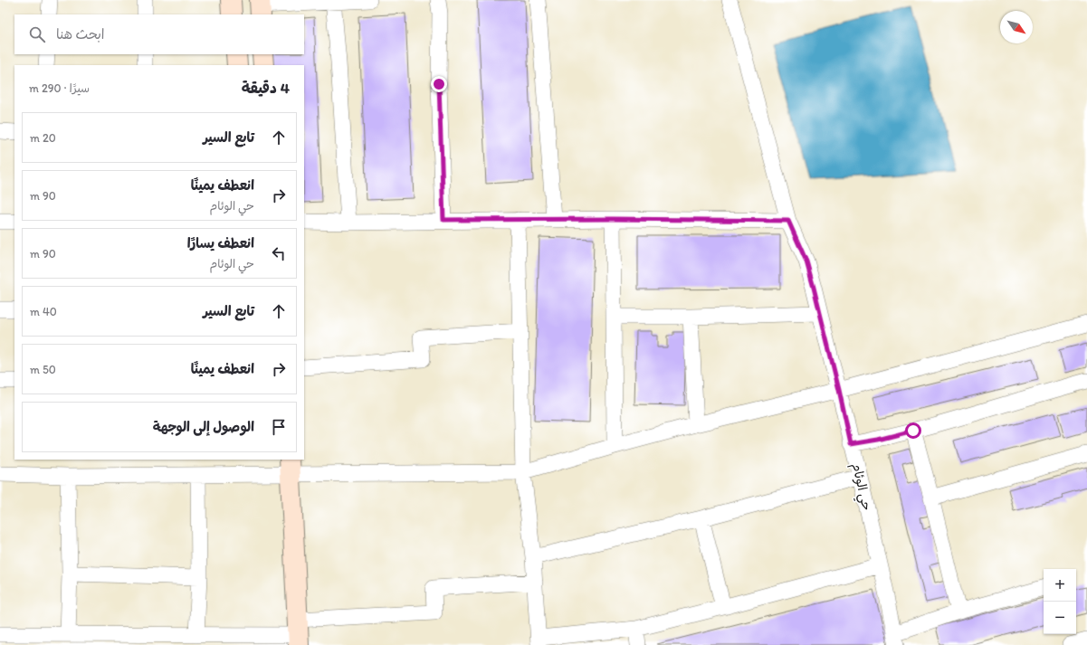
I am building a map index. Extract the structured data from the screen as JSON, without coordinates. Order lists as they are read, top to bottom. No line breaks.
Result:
{"streets":{"street":["حي الوئام"]},"north":"bottom right","page":{"search":"ابحث هنا","heading":["4 دقيقة","سيرًا · 290 m"],"list":[["تابع السير","20 m"],["انعطف يمينًا","حي الوئام","90 m"],["انعطف يسارًا","حي الوئام","90 m"],["تابع السير","40 m"],["انعطف يمينًا","50 m"],"الوصول إلى الوجهة"],"map_buttons":["+","−"]}}
